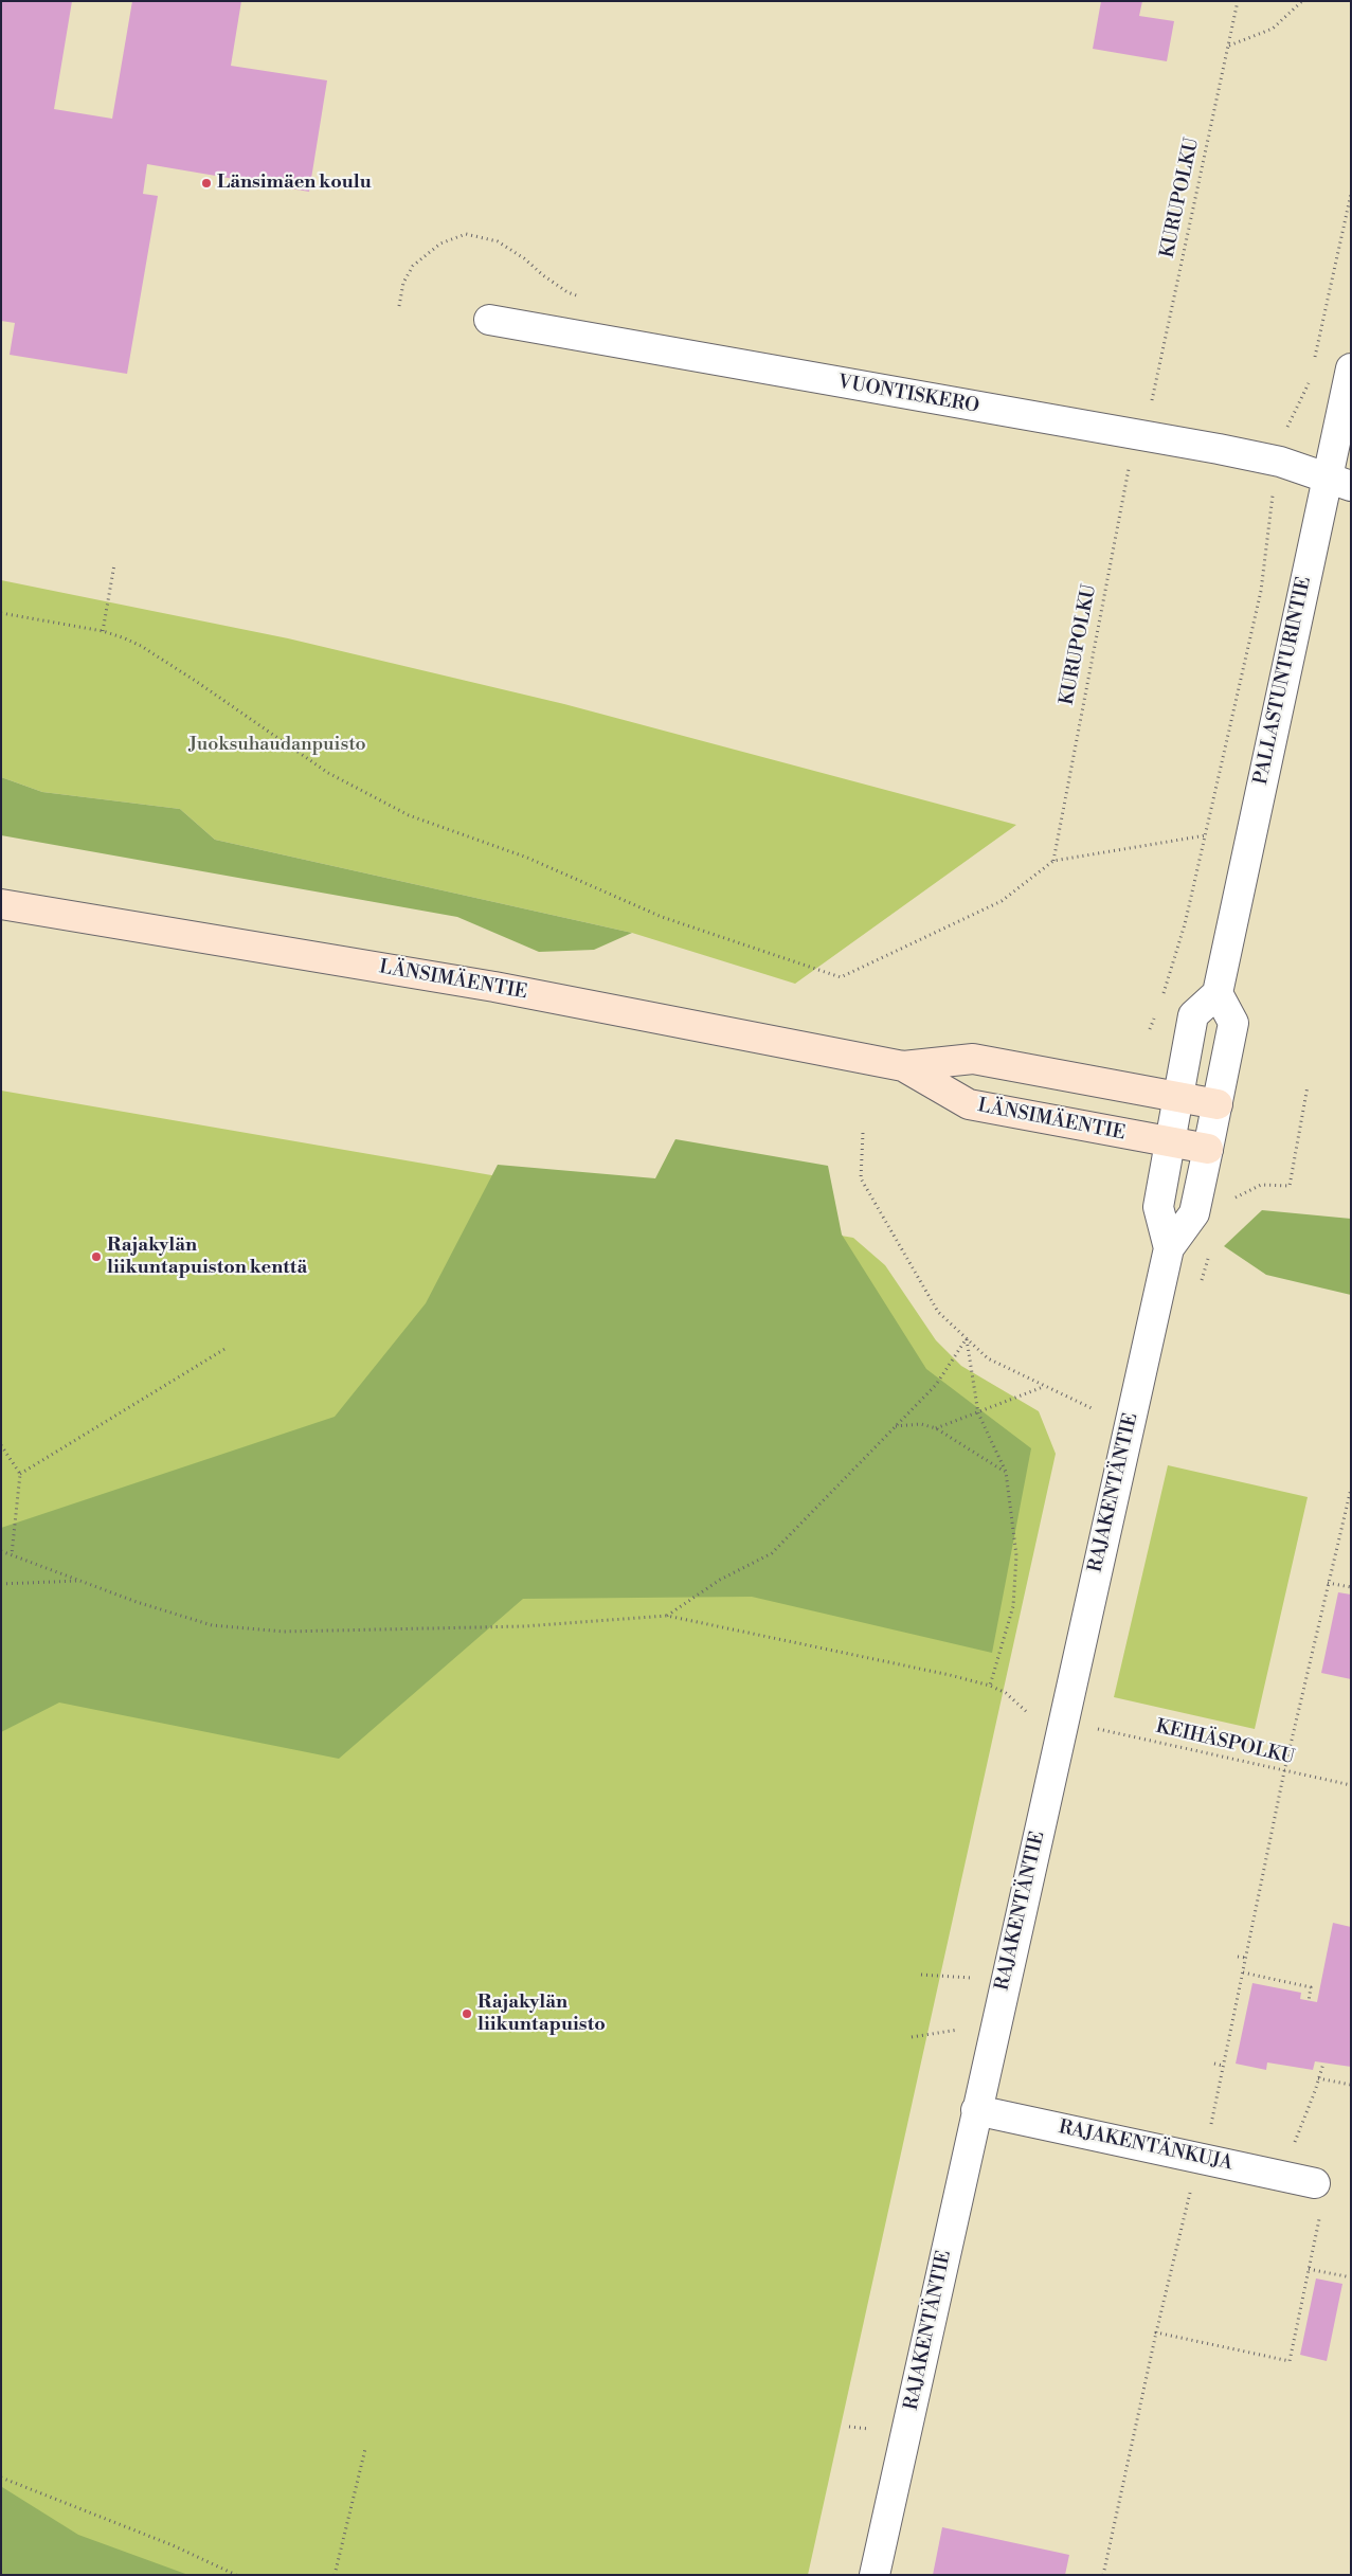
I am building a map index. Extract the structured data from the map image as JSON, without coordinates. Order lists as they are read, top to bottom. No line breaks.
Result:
{"streets":{"main road":["LÄNSIMÄENTIE"],"street":["VUONTISKERO","PALLASTUNTURINTIE","RAJAKENTÄNTIE","RAJAKENTÄNKUJA"],"path":["KURUPOLKU","KEIHÄSPOLKU"]},"crossings":[["KURUPOLKU","VUONTISKERO"],["VUONTISKERO","PALLASTUNTURINTIE"],["LÄNSIMÄENTIE","RAJAKENTÄNTIE"],["RAJAKENTÄNTIE","RAJAKENTÄNKUJA"]],"parks":["Juoksuhaudanpuisto"],"places":["Länsimäen koulu","Rajakylän liikuntapuiston kenttä","Rajakylän liikuntapuisto"]}
